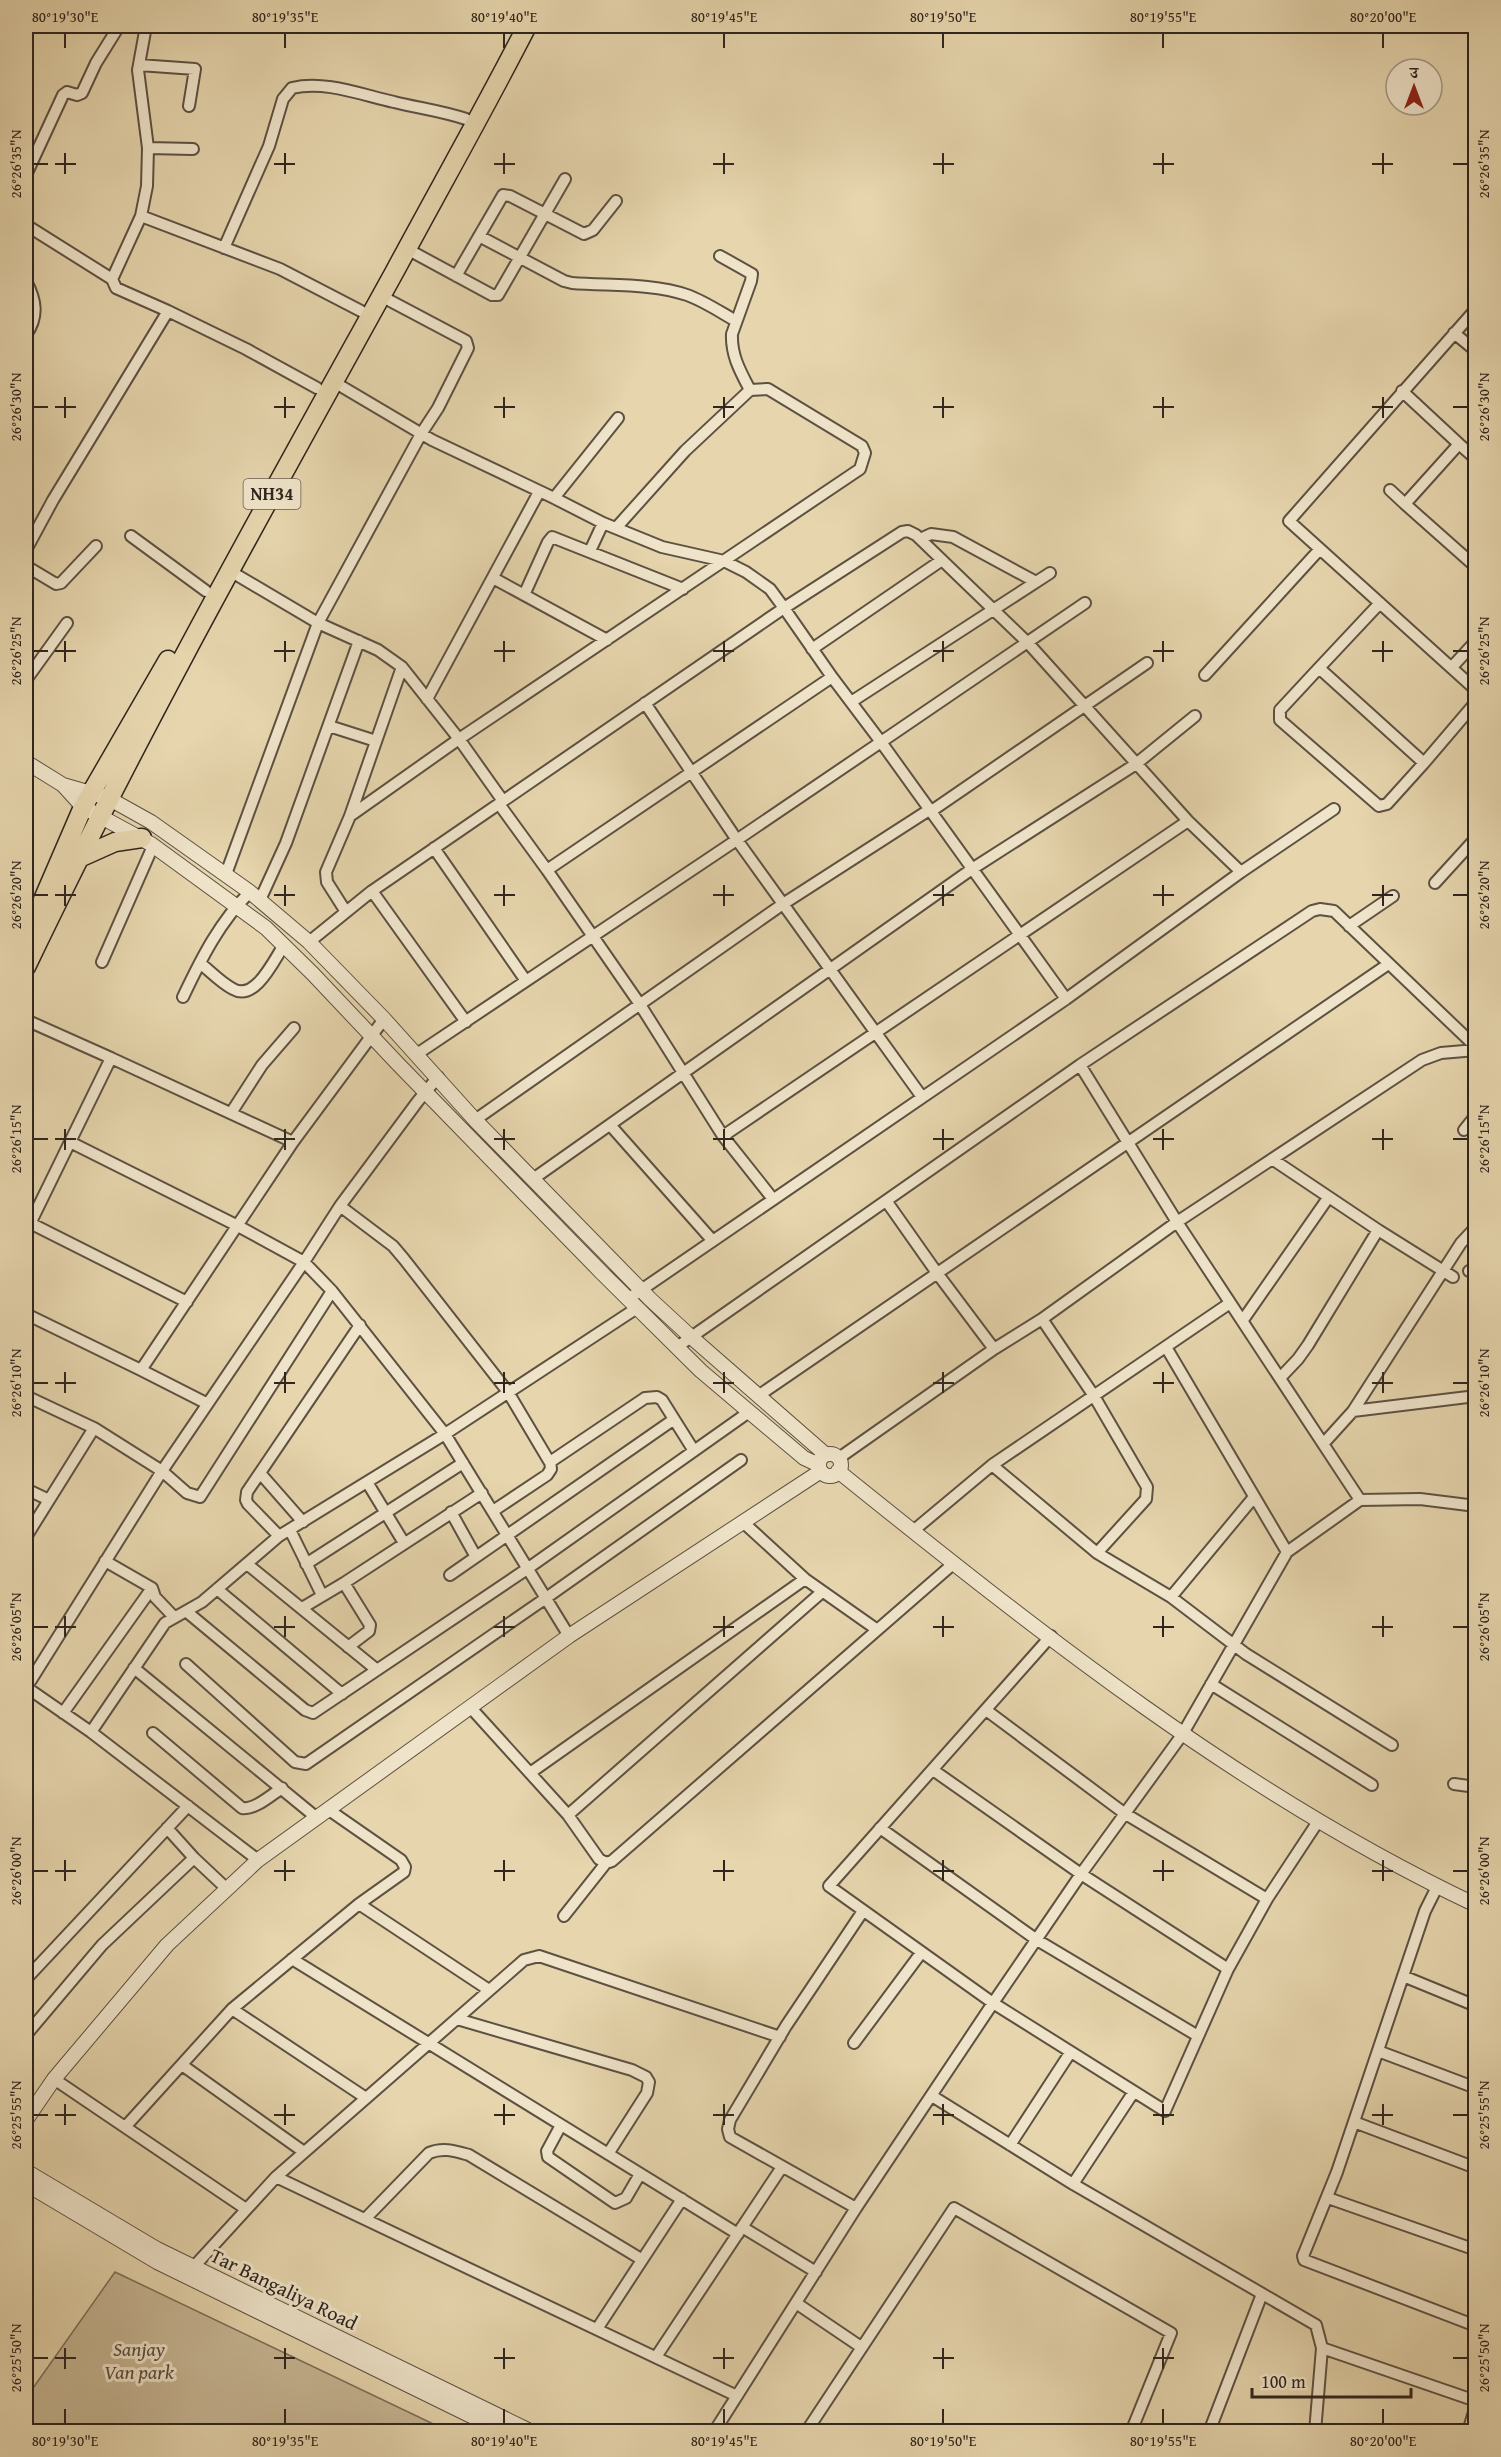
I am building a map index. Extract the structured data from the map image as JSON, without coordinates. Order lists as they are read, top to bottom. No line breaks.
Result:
{"streets":{"highway":["NH34"],"street":["Tar Bangaliya Road"]},"parks":["Sanjay Van park"],"scale_bar":"100 m","north":"top","coordinates":["80°19'30\"E","80°19'35\"E","80°19'40\"E","80°19'45\"E","80°19'50\"E","80°19'55\"E","80°20'00\"E","26°26'35\"N","26°26'30\"N","26°26'25\"N","26°26'20\"N","26°26'15\"N","26°26'10\"N","26°26'05\"N","26°26'00\"N","26°25'55\"N","26°25'50\"N"]}
